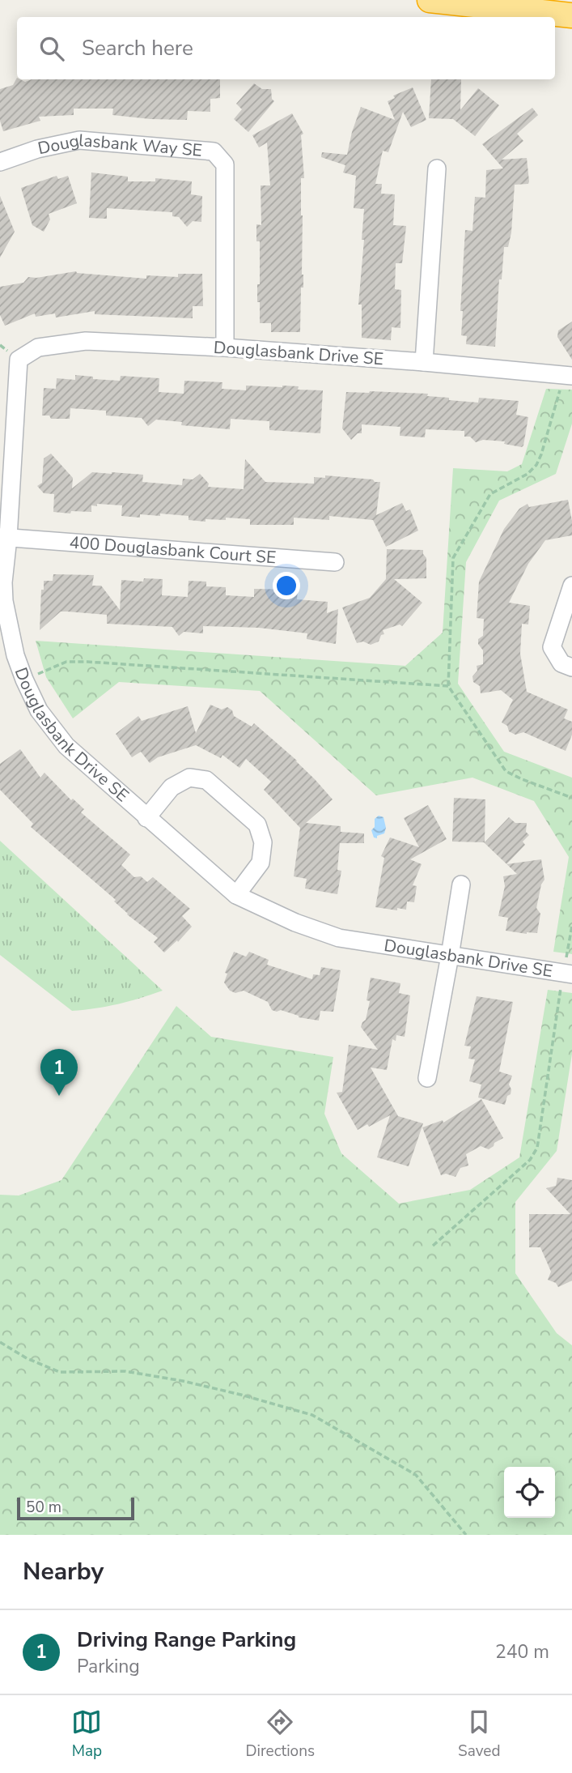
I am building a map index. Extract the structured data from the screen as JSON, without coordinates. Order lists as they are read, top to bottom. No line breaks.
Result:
{"streets":{"street":["Douglasbank Way SE","Douglasbank Drive SE","400 Douglasbank Court SE"]},"crossings":[["Douglasbank Way SE","Douglasbank Drive SE"],["Douglasbank Drive SE","400 Douglasbank Court SE"]],"scale_bar":"50 m","page":{"search":"Search here","pins":"1","scale":"50 m","heading":"Nearby","list":[{"mark":"1","name":"Driving Range Parking","note":"Parking","value":"240 m"}],"nav":["Map","Directions","Saved"]}}
